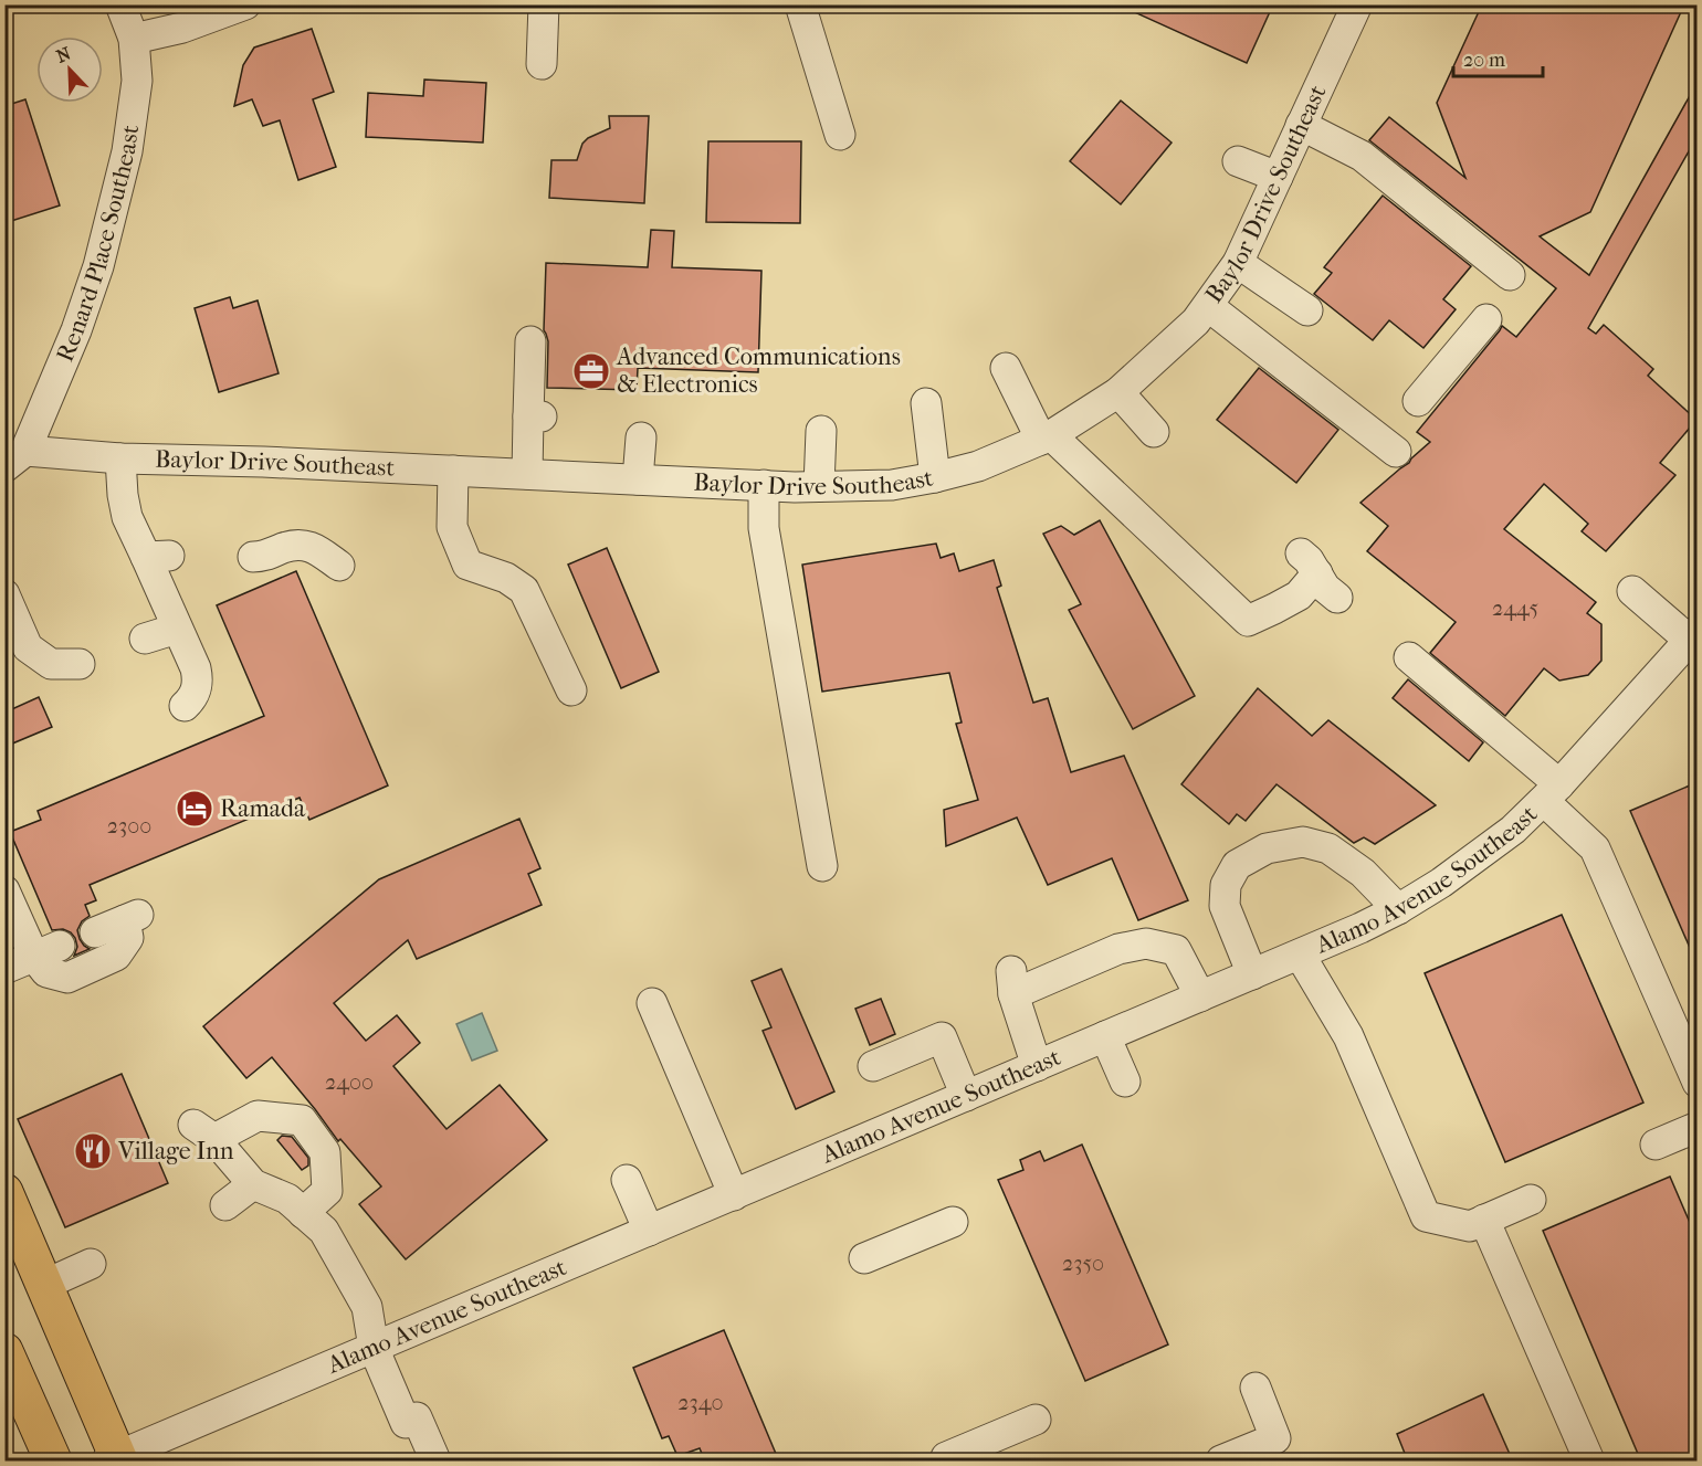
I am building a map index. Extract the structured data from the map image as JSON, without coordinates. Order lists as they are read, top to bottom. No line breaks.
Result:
{"streets":{"street":["Baylor Drive Southeast","Renard Place Southeast","Alamo Avenue Southeast"]},"crossings":[["Baylor Drive Southeast","Renard Place Southeast"]],"places":{"office":["Advanced Communications & Electronics"],"hotel":["Ramada"],"restaurant":["Village Inn"]},"house_numbers":["2445","2300","2400","2350","2340"],"scale_bar":"20 m","north":"top left"}
